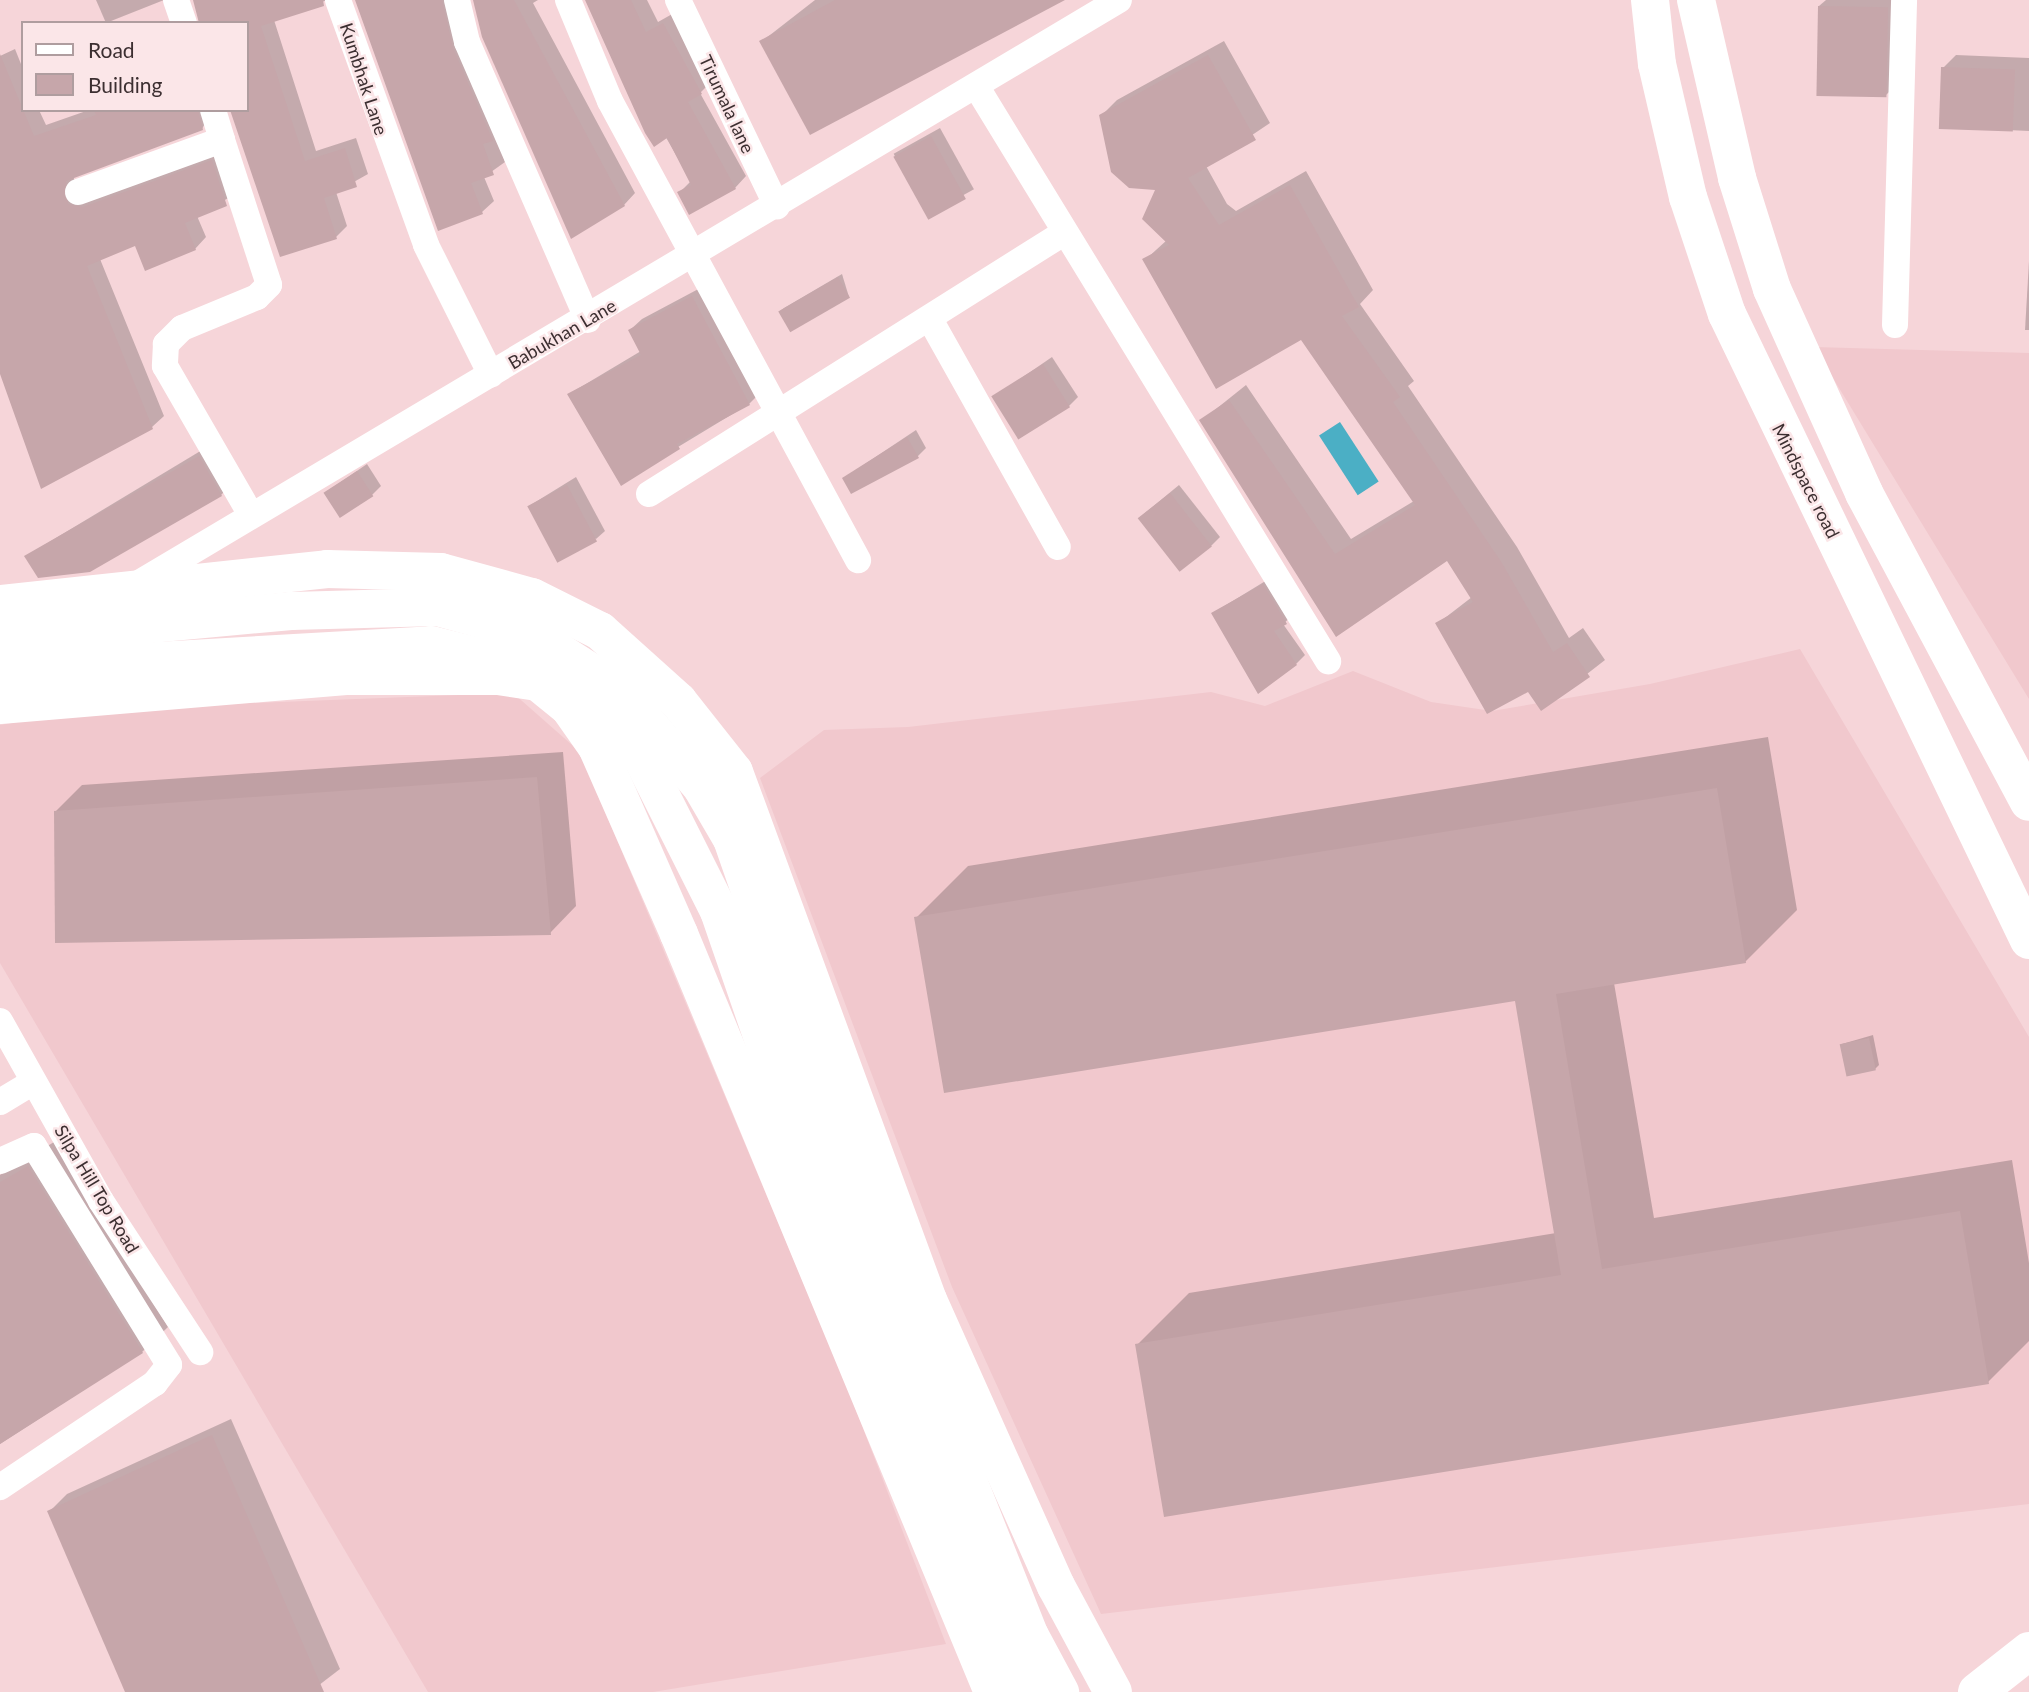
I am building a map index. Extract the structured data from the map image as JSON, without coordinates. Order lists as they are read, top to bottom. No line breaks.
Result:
{"streets":{"main road":["Mindspace road"],"street":["Kumbhak Lane","Tirumala lane","Babukhan Lane","Silpa Hill Top Road"]},"crossings":[["Kumbhak Lane","Babukhan Lane"],["Tirumala lane","Babukhan Lane"]],"legend":["Road","Building"]}
